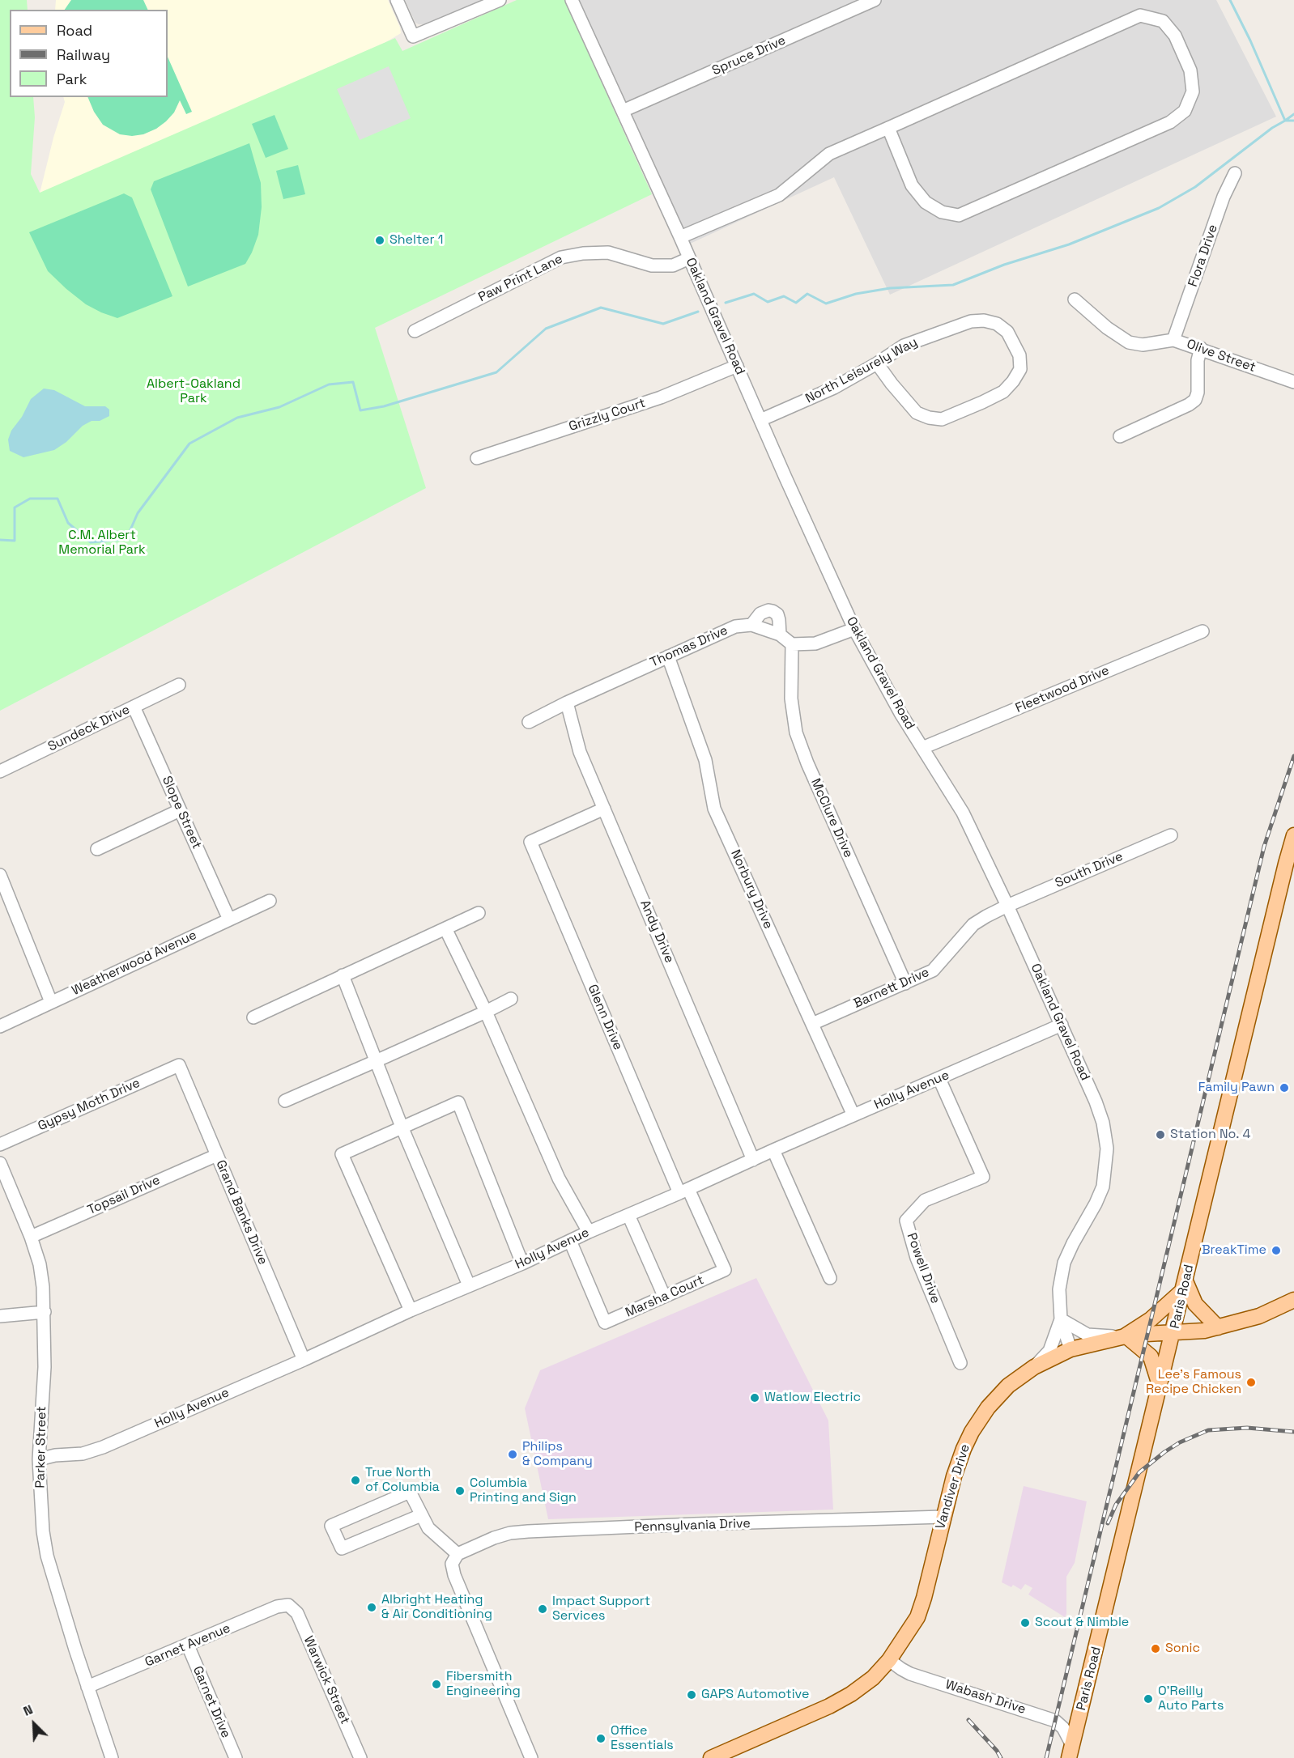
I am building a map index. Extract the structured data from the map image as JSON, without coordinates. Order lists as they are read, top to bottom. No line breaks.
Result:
{"streets":{"main road":["Paris Road","Vandiver Drive"],"street":["Spruce Drive","Flora Drive","Paw Print Lane","Oakland Gravel Road","Olive Street","North Leisurely Way","Grizzly Court","Thomas Drive","Fleetwood Drive","Sundeck Drive","Slope Street","McClure Drive","South Drive","Norbury Drive","Andy Drive","Weatherwood Avenue","Barnett Drive","Glenn Drive","Holly Avenue","Gypsy Moth Drive","Topsail Drive","Grand Banks Drive","Powell Drive","Marsha Court","Parker Street","Pennsylvania Drive","Garnet Avenue","Warwick Street","Wabash Drive","Garnet Drive"]},"crossings":[["Spruce Drive","Oakland Gravel Road"],["Flora Drive","Olive Street"],["Paw Print Lane","Oakland Gravel Road"],["Oakland Gravel Road","North Leisurely Way"],["Oakland Gravel Road","Grizzly Court"],["Oakland Gravel Road","Fleetwood Drive"],["Oakland Gravel Road","South Drive"],["Oakland Gravel Road","Barnett Drive"],["Oakland Gravel Road","Holly Avenue"],["Oakland Gravel Road","Vandiver Drive"],["Thomas Drive","Norbury Drive"],["Thomas Drive","Andy Drive"],["Sundeck Drive","Slope Street"],["Slope Street","Weatherwood Avenue"],["McClure Drive","Barnett Drive"],["South Drive","Barnett Drive"],["Norbury Drive","Barnett Drive"],["Norbury Drive","Holly Avenue"],["Andy Drive","Glenn Drive"],["Andy Drive","Holly Avenue"],["Glenn Drive","Holly Avenue"],["Glenn Drive","Marsha Court"],["Holly Avenue","Grand Banks Drive"],["Holly Avenue","Powell Drive"],["Holly Avenue","Marsha Court"],["Holly Avenue","Parker Street"],["Gypsy Moth Drive","Grand Banks Drive"],["Topsail Drive","Grand Banks Drive"],["Topsail Drive","Parker Street"],["Paris Road","Vandiver Drive"],["Paris Road","Wabash Drive"],["Parker Street","Garnet Avenue"],["Vandiver Drive","Pennsylvania Drive"],["Vandiver Drive","Wabash Drive"],["Garnet Avenue","Warwick Street"],["Garnet Avenue","Garnet Drive"]],"parks":["Albert-Oakland Park","C.M. Albert Memorial Park"],"places":["Shelter 1","Family Pawn","Station No. 4","BreakTime","Lee's Famous Recipe Chicken","Watlow Electric","Philips & Company","True North of Columbia","Columbia Printing and Sign","Albright Heating & Air Conditioning","Impact Support Services","Scout & Nimble","Sonic","Fibersmith Engineering","GAPS Automotive","O’Reilly Auto Parts","Office Essentials"],"legend":["Road","Railway","Park"],"north":"top left"}
